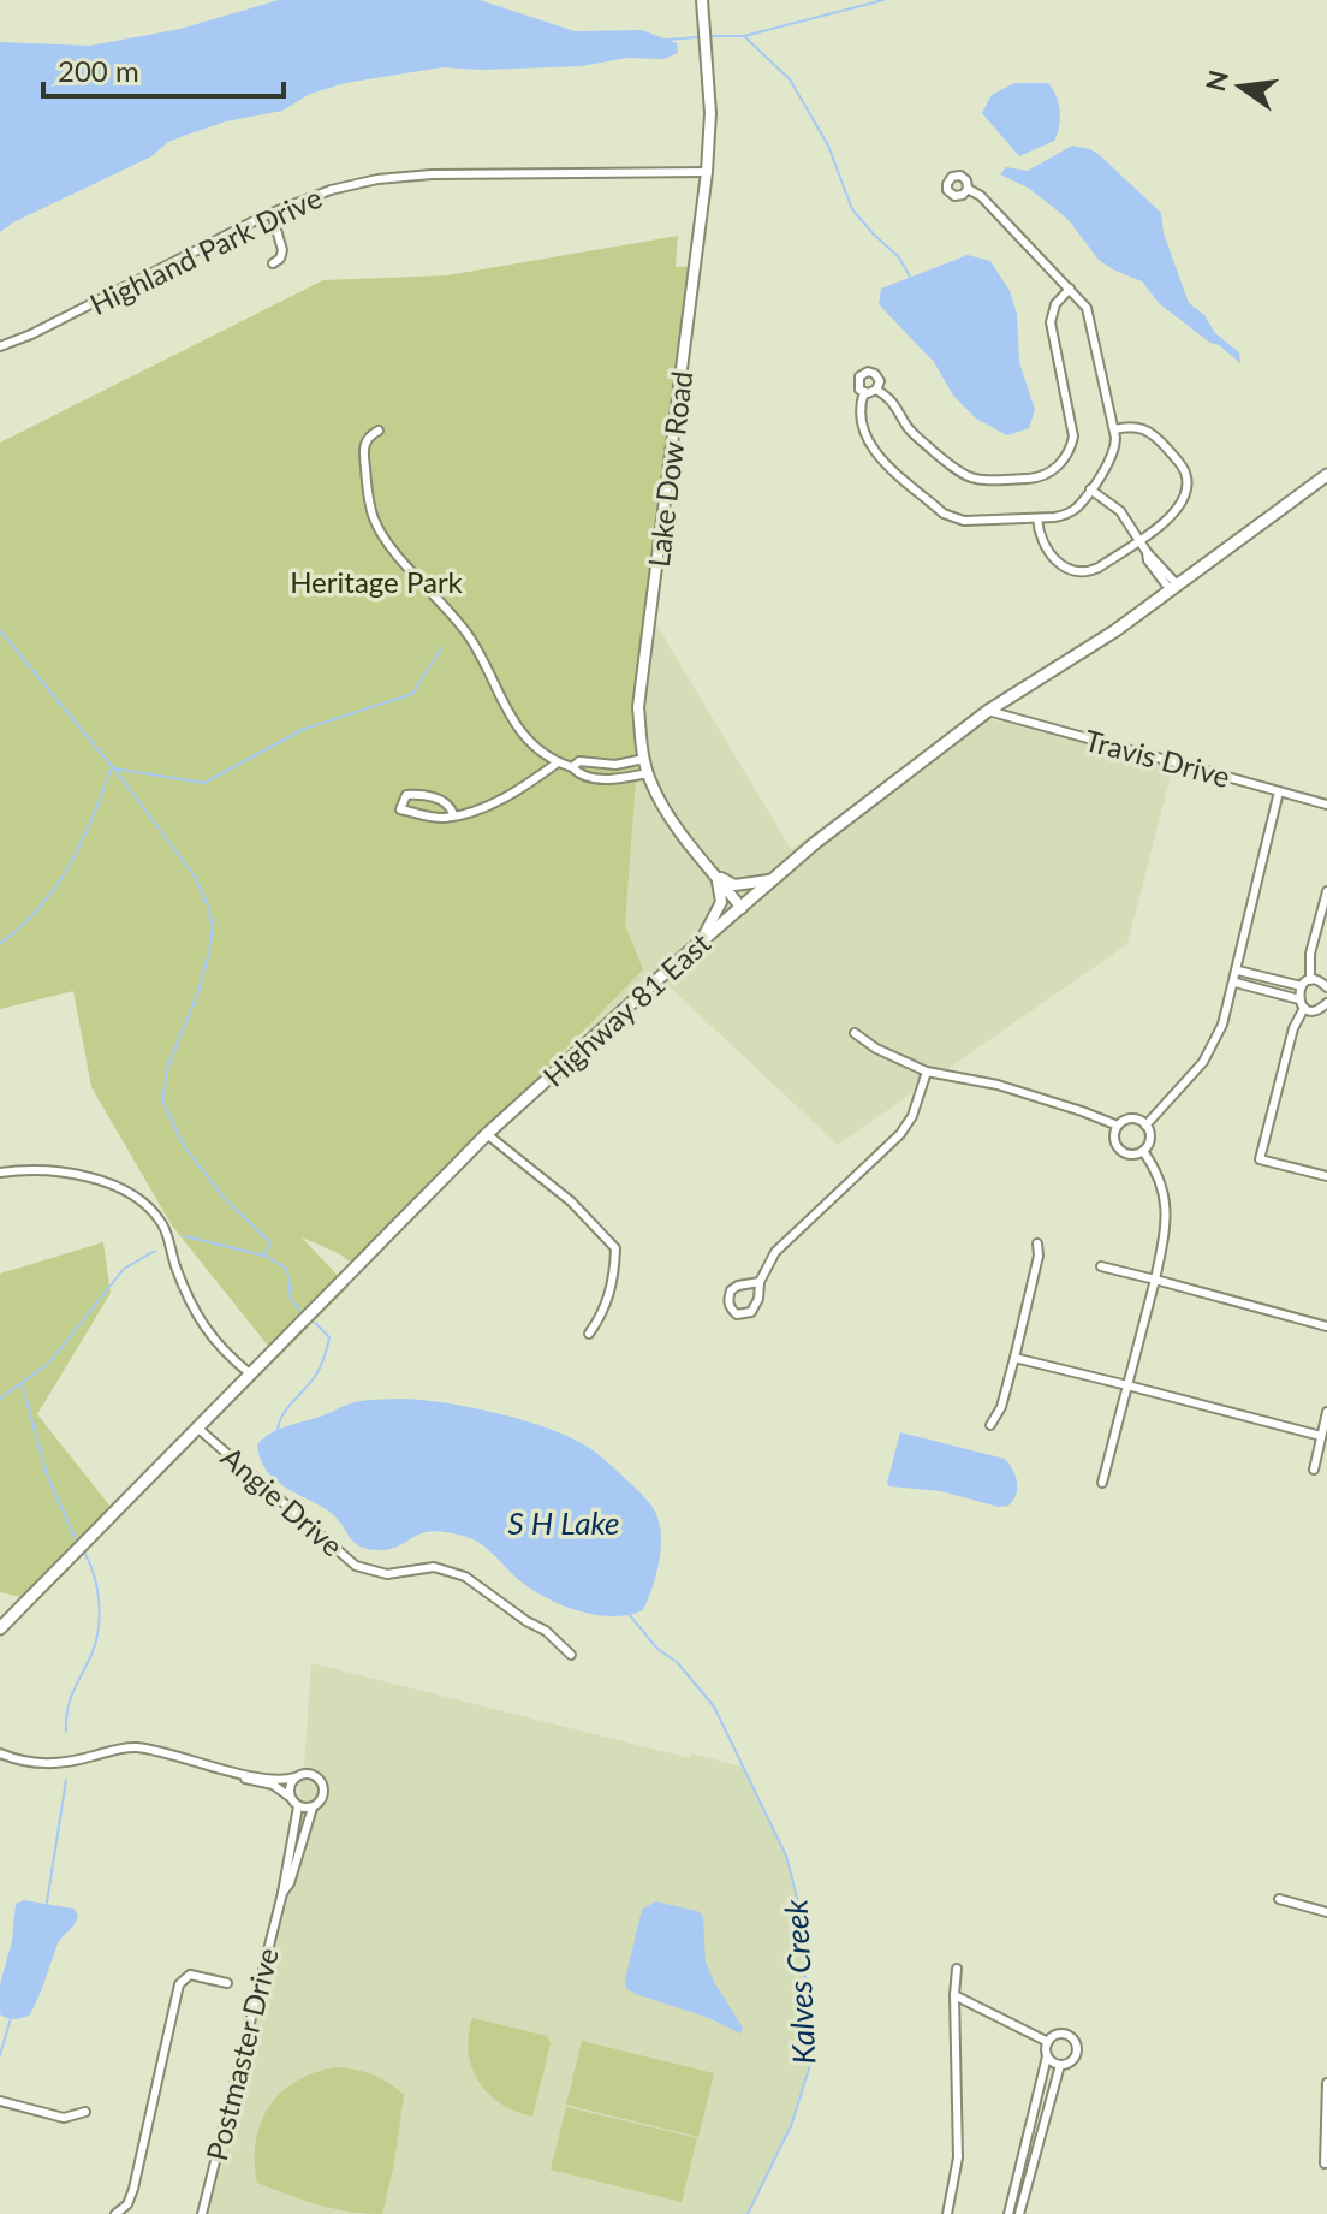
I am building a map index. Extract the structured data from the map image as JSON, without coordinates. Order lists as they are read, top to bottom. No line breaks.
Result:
{"streets":{"main road":["Highway 81 East"],"street":["Highland Park Drive","Lake Dow Road","Travis Drive","Angie Drive","Postmaster Drive"]},"crossings":[["Highland Park Drive","Lake Dow Road"],["Lake Dow Road","Highway 81 East"],["Travis Drive","Highway 81 East"],["Highway 81 East","Angie Drive"]],"water":["S H Lake","Kalves Creek"],"parks":["Heritage Park"],"scale_bar":"200 m","north":"left"}
